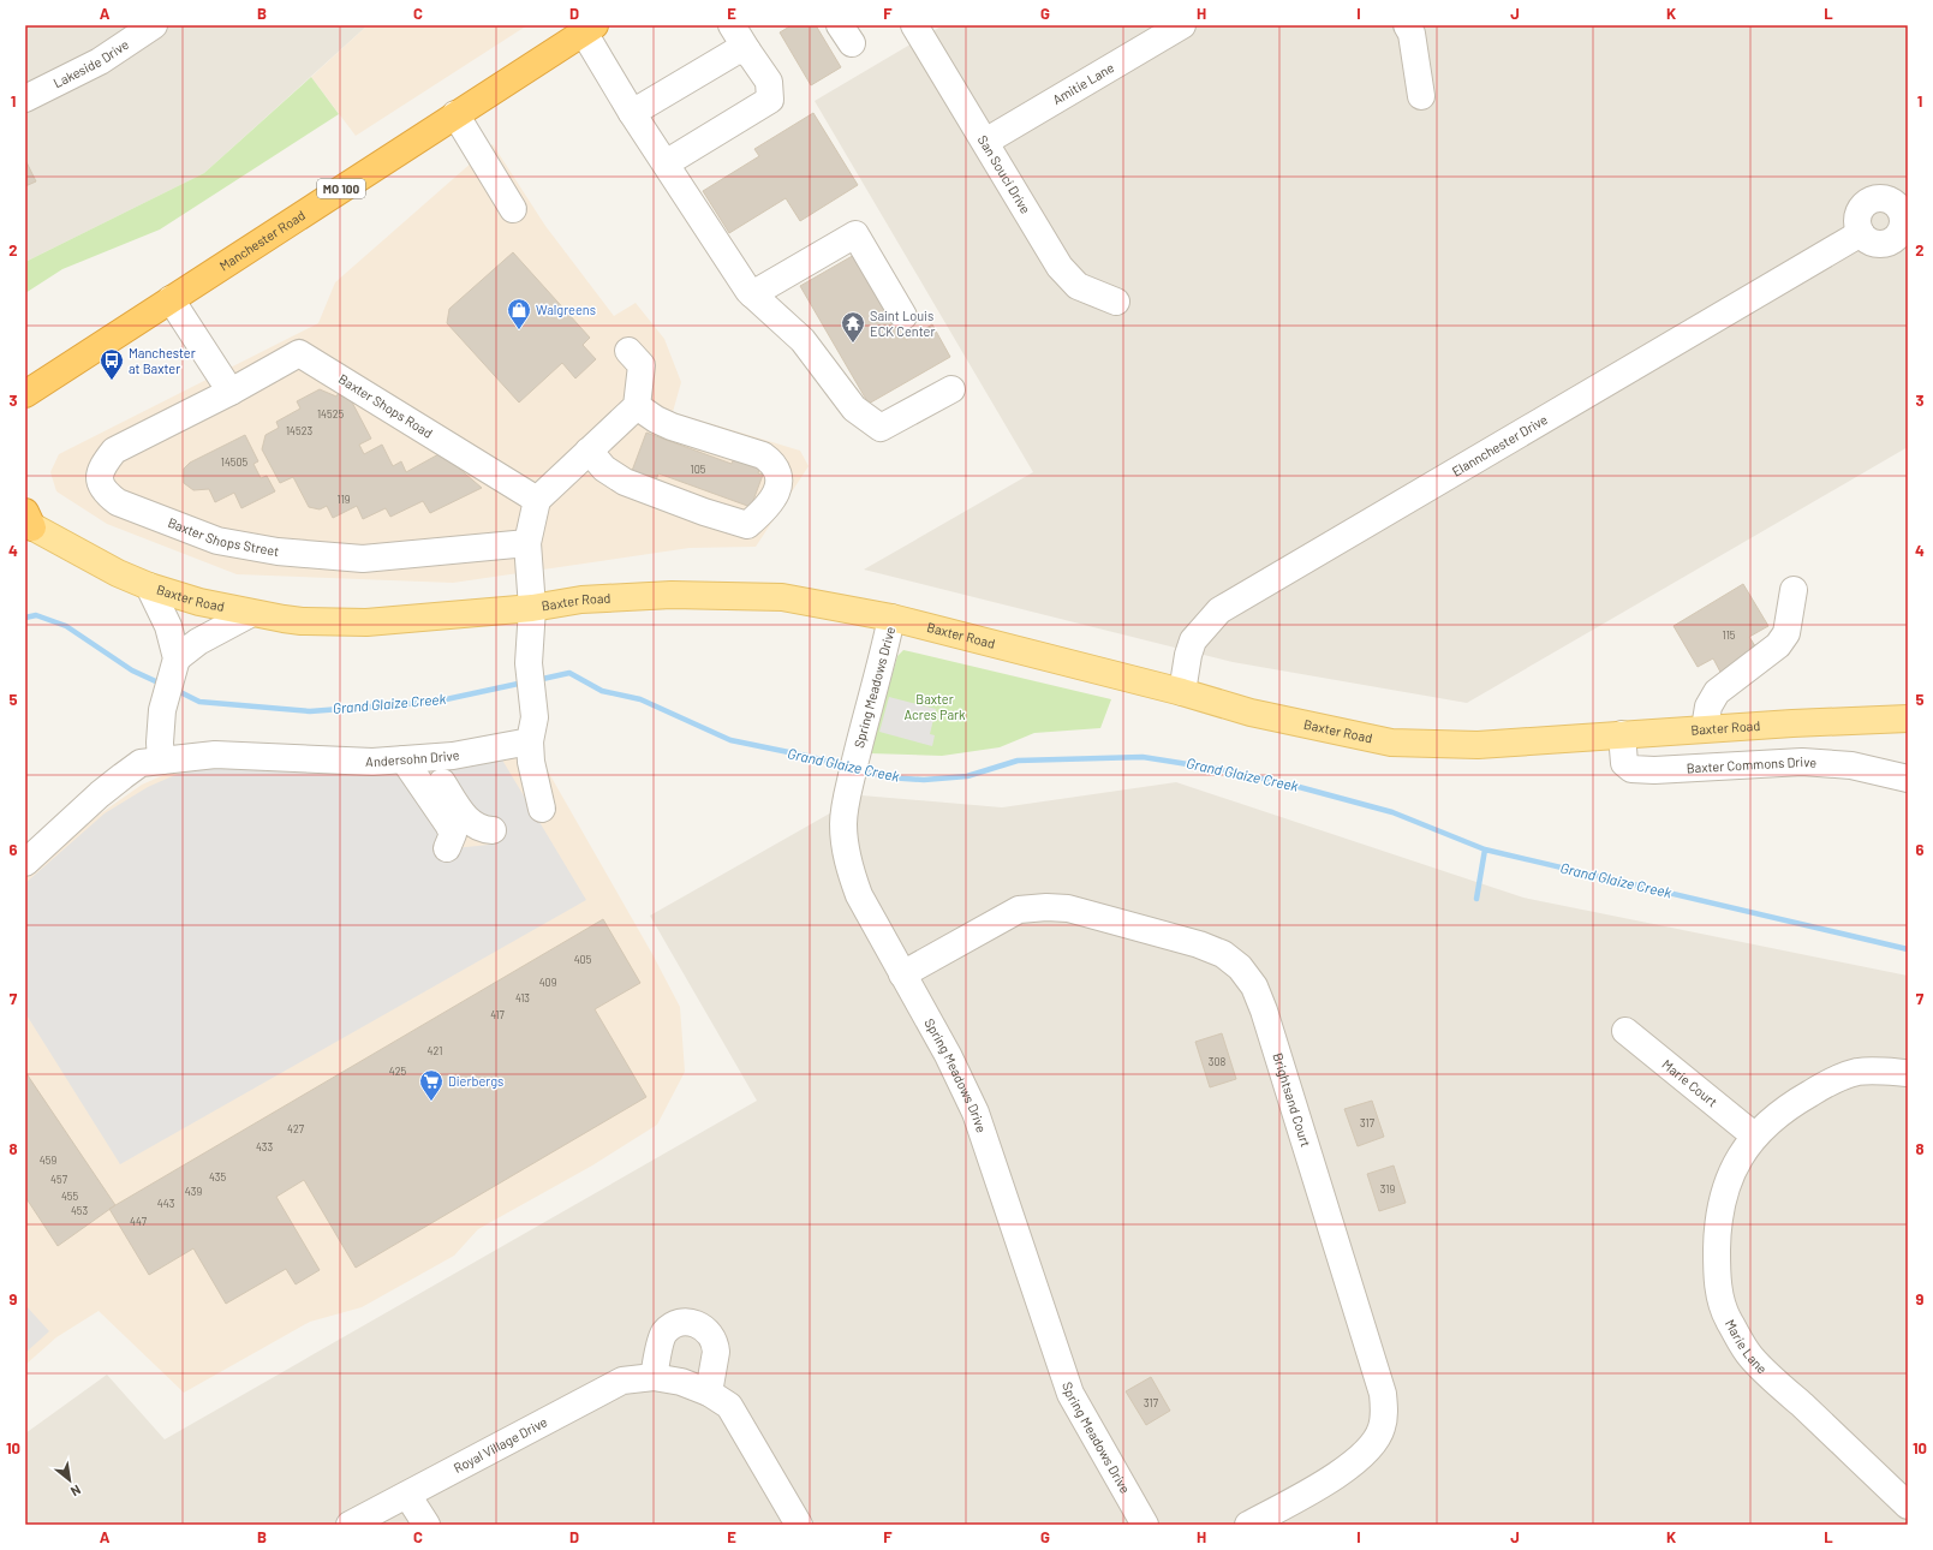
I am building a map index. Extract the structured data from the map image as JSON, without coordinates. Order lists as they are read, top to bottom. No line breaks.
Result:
{"streets":{"highway":["MO 100","Manchester Road"],"main road":["Baxter Road"],"street":["Lakeside Drive","Amitie Lane","San Souci Drive","Baxter Shops Road","Elannchester Drive","Baxter Shops Street","Spring Meadows Drive","Andersohn Drive","Baxter Commons Drive","Marie Court","Brightsand Court","Marie Lane","Royal Village Drive"]},"crossings":[["Amitie Lane","San Souci Drive"],["Baxter Shops Road","Baxter Shops Street"],["Elannchester Drive","Baxter Road"],["Baxter Road","Spring Meadows Drive"],["Baxter Road","Baxter Commons Drive"],["Spring Meadows Drive","Brightsand Court"],["Marie Court","Marie Lane"]],"water":["Grand Glaize Creek"],"parks":["Baxter Acres Park"],"places":{"shop":["Walgreens"],"temple":["Saint Louis ECK Center"],"bus stop":["Manchester at Baxter"],"supermarket":["Dierbergs"]},"house_numbers":["14525","14523","14505","105","119","115","405","409","413","417","421","308","425","317","427","433","459","435","457","319","439","455","443","453","447","317"],"north":"bottom right","grid":{"columns":["A","B","C","D","E","F","G","H","I","J","K","L"],"rows":["1","2","3","4","5","6","7","8","9","10"]}}
